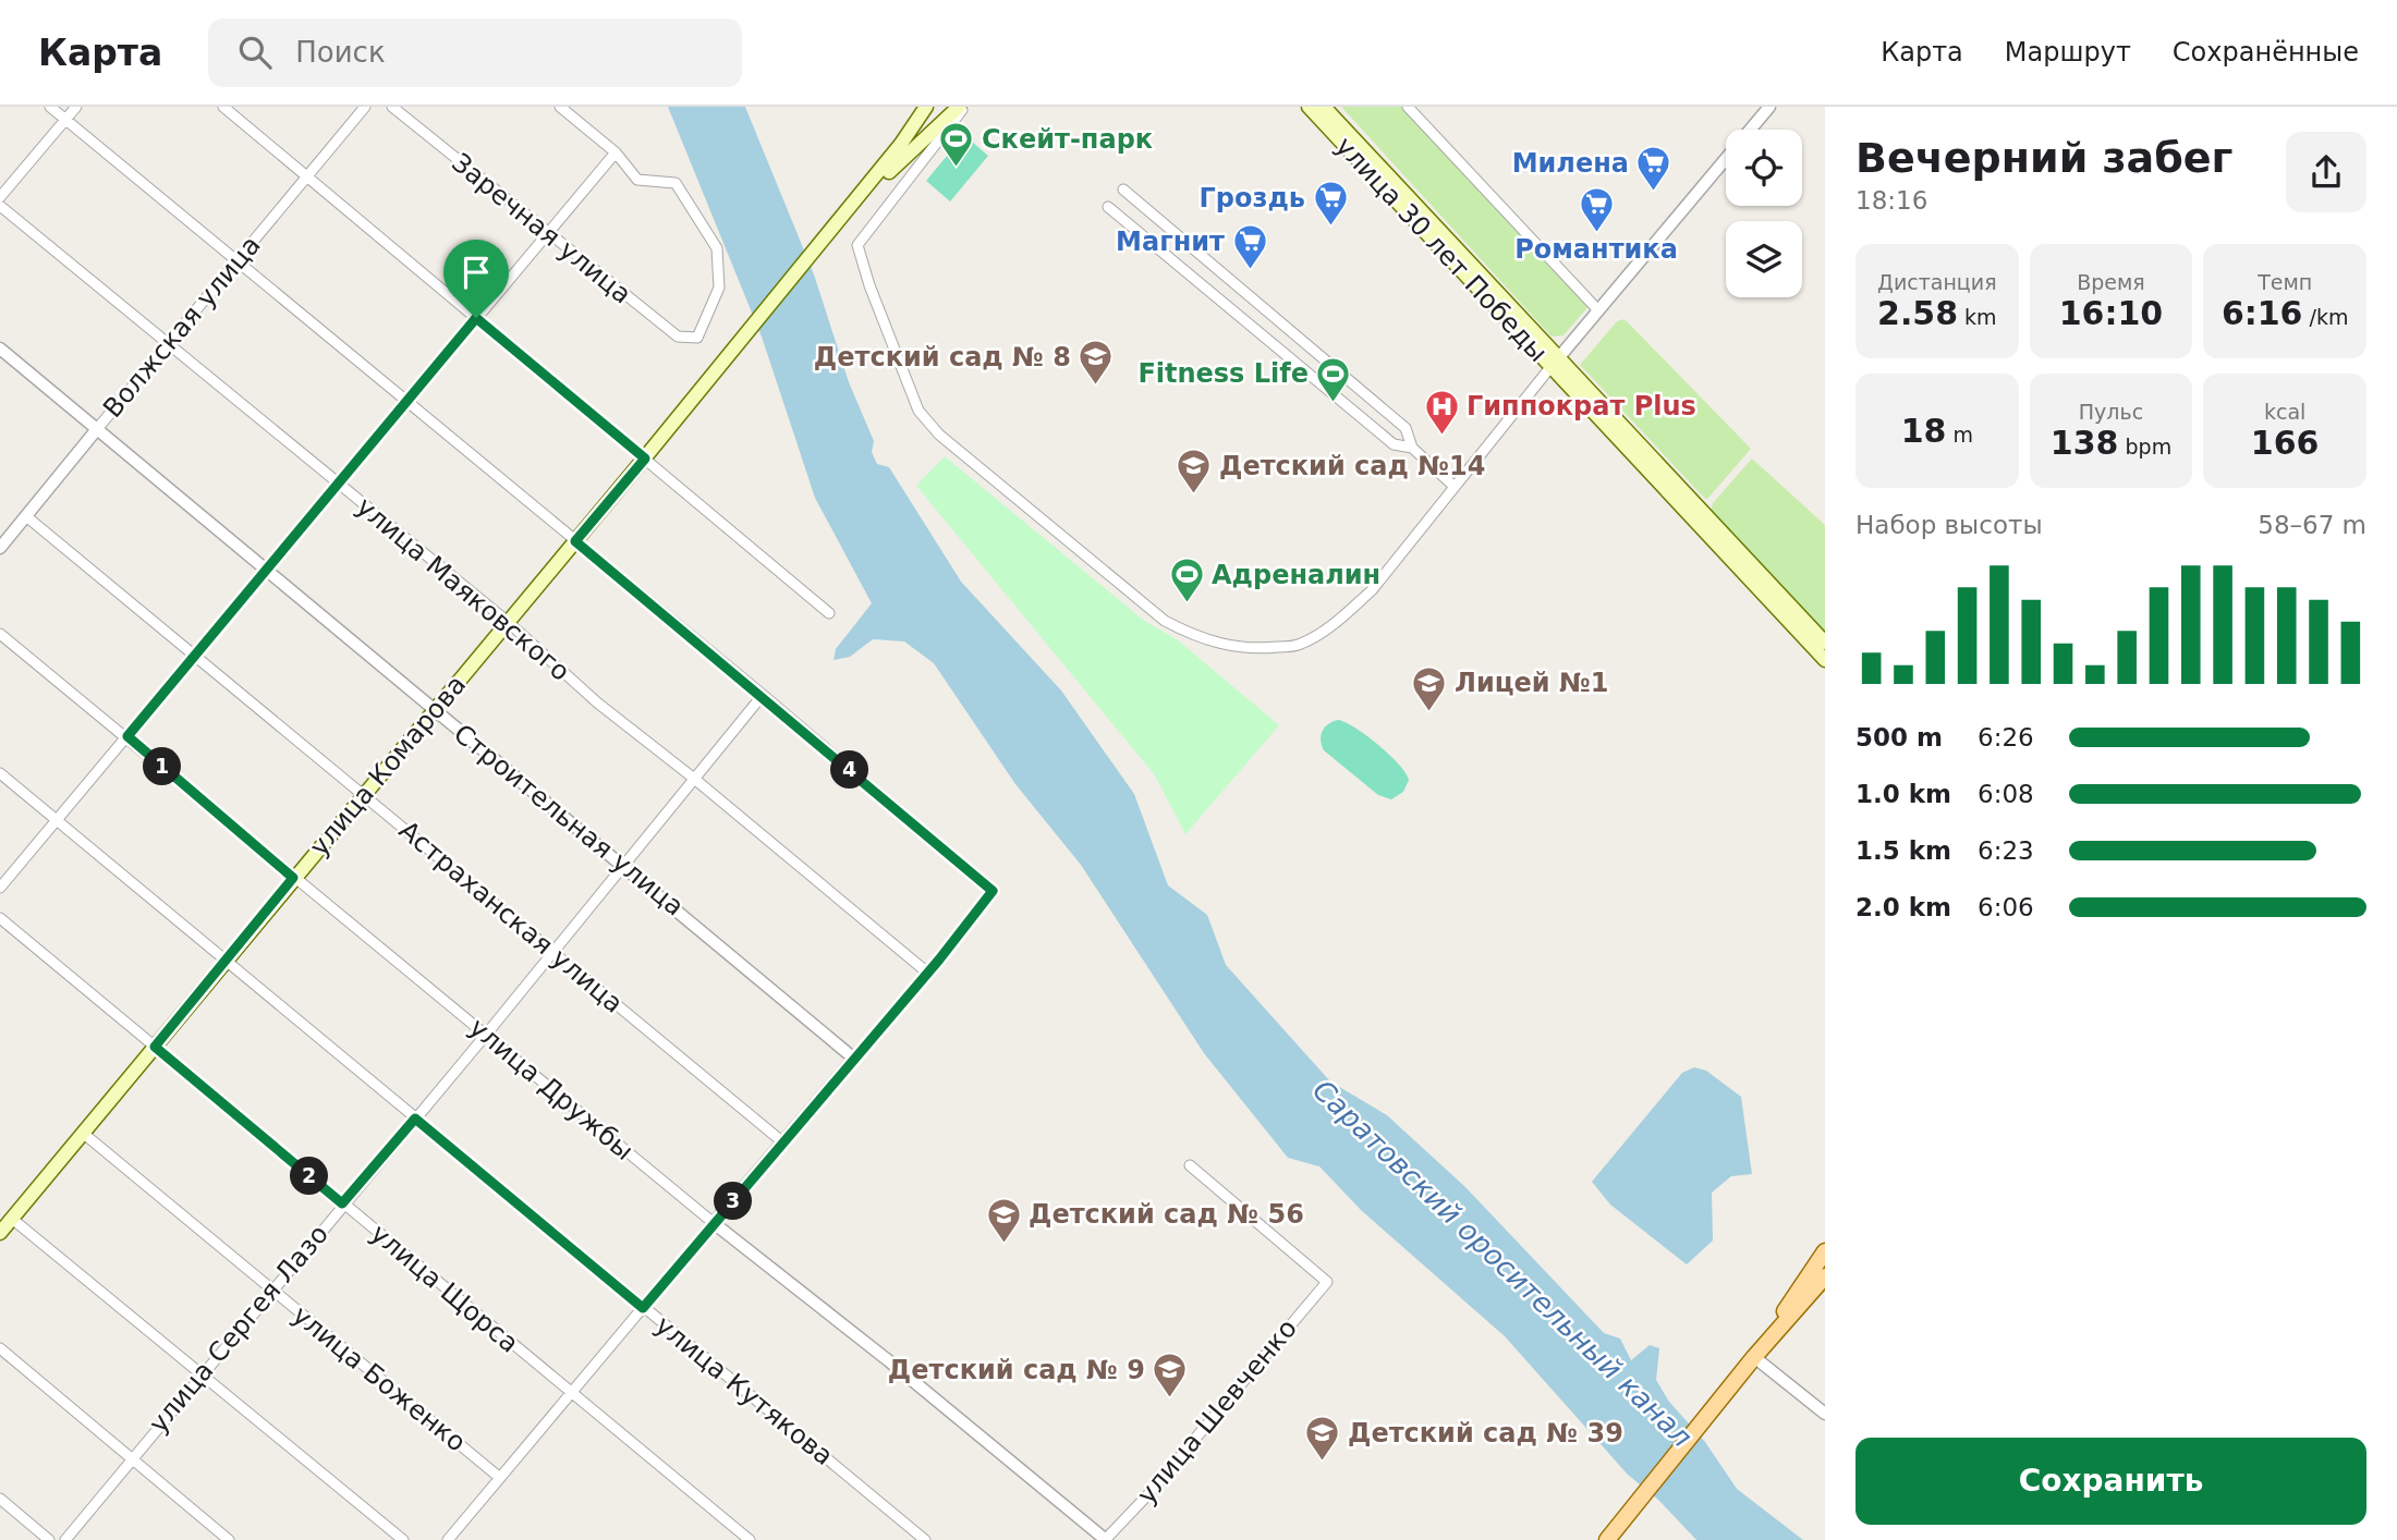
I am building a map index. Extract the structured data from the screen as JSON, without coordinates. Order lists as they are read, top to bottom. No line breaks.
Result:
{"streets":{"main road":["улица 30 лет Победы","улица Комарова"],"street":["Заречная улица","Волжская улица","улица Маяковского","Строительная улица","Астраханская улица","улица Дружбы","улица Щорса","улица Сергея Лазо","улица Боженко","улица Кутякова","улица Шевченко"]},"crossings":[["Волжская улица","улица Маяковского"],["Волжская улица","Строительная улица"],["Волжская улица","Астраханская улица"],["улица Маяковского","улица Комарова"],["улица Маяковского","улица Сергея Лазо"],["улица Комарова","Строительная улица"],["улица Комарова","Астраханская улица"],["улица Комарова","улица Дружбы"],["улица Комарова","улица Щорса"],["улица Комарова","улица Боженко"],["улица Комарова","улица Кутякова"],["Строительная улица","улица Сергея Лазо"],["Астраханская улица","улица Сергея Лазо"],["улица Дружбы","улица Сергея Лазо"],["улица Дружбы","улица Шевченко"],["улица Щорса","улица Сергея Лазо"],["улица Сергея Лазо","улица Боженко"],["улица Сергея Лазо","улица Кутякова"]],"water":["Саратовский оросительный канал"],"places":{"sports":["Скейт-парк","Fitness Life","Адреналин"],"supermarket":["Милена","Гроздь","Романтика","Магнит"],"school or university":["Детский сад № 8","Детский сад №14","Лицей №1","Детский сад № 56","Детский сад № 9","Детский сад № 39"],"hospital":["Гиппократ Plus"]},"page":{"header":"Карта","search":"Поиск","nav":["Карта","Маршрут","Сохранённые"],"heading":["Вечерний забег","18:16"],"stats":[["Дистанция","2.58 km"],["Время","16:10"],["Темп","6:16 /km"],["18 m"],["Пульс","138 bpm"],["kcal","166"]],"chart":["Набор высоты","58–67 m"],"list":[{"name":"500 m","note":"6:26"},{"name":"1.0 km","note":"6:08"},{"name":"1.5 km","note":"6:23"},{"name":"2.0 km","note":"6:06"}],"pins":["1","4","2","3"],"buttons":"Сохранить"}}
